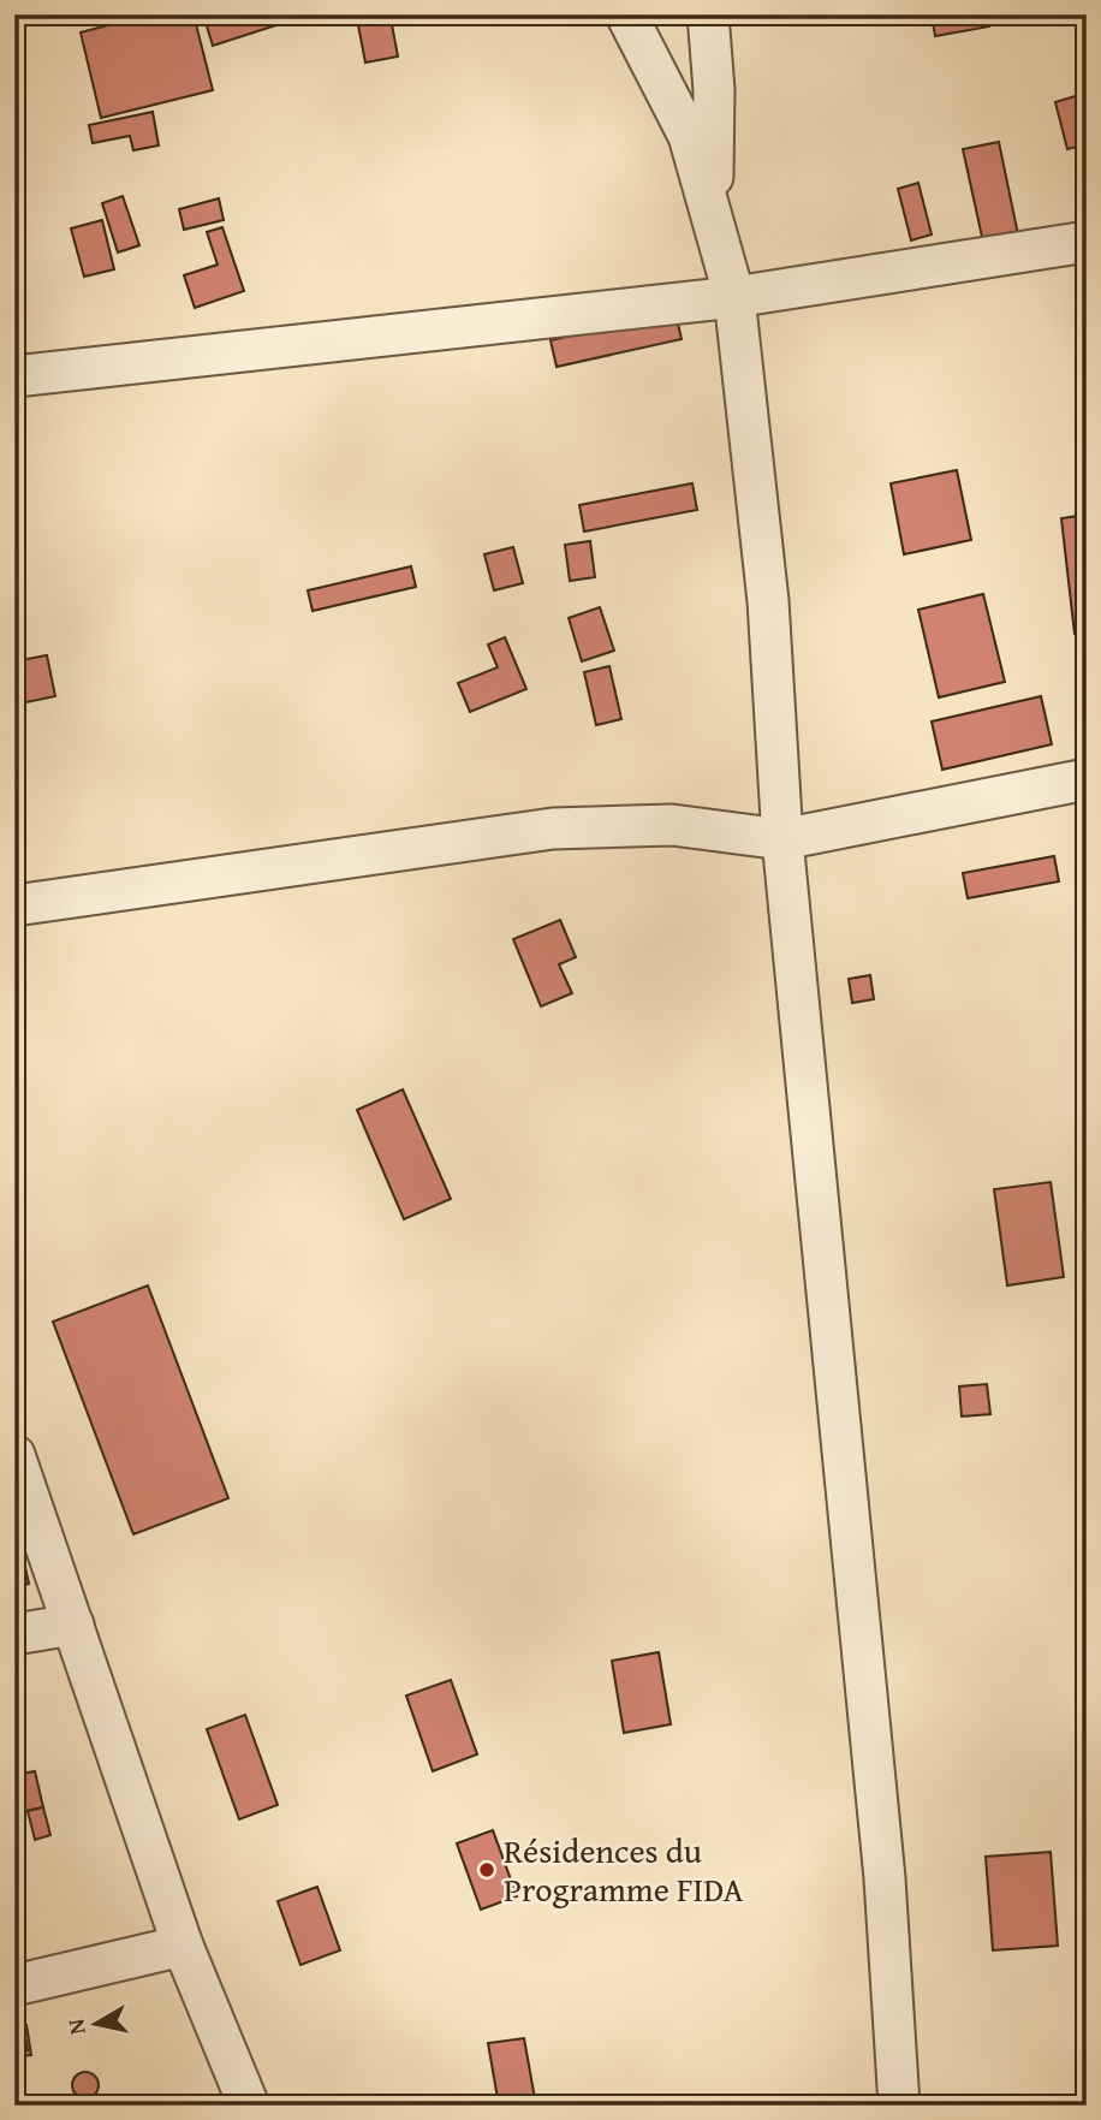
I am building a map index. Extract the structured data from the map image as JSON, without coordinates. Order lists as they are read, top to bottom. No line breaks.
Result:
{"places":["Résidences du Programme FIDA"],"north":"left"}
